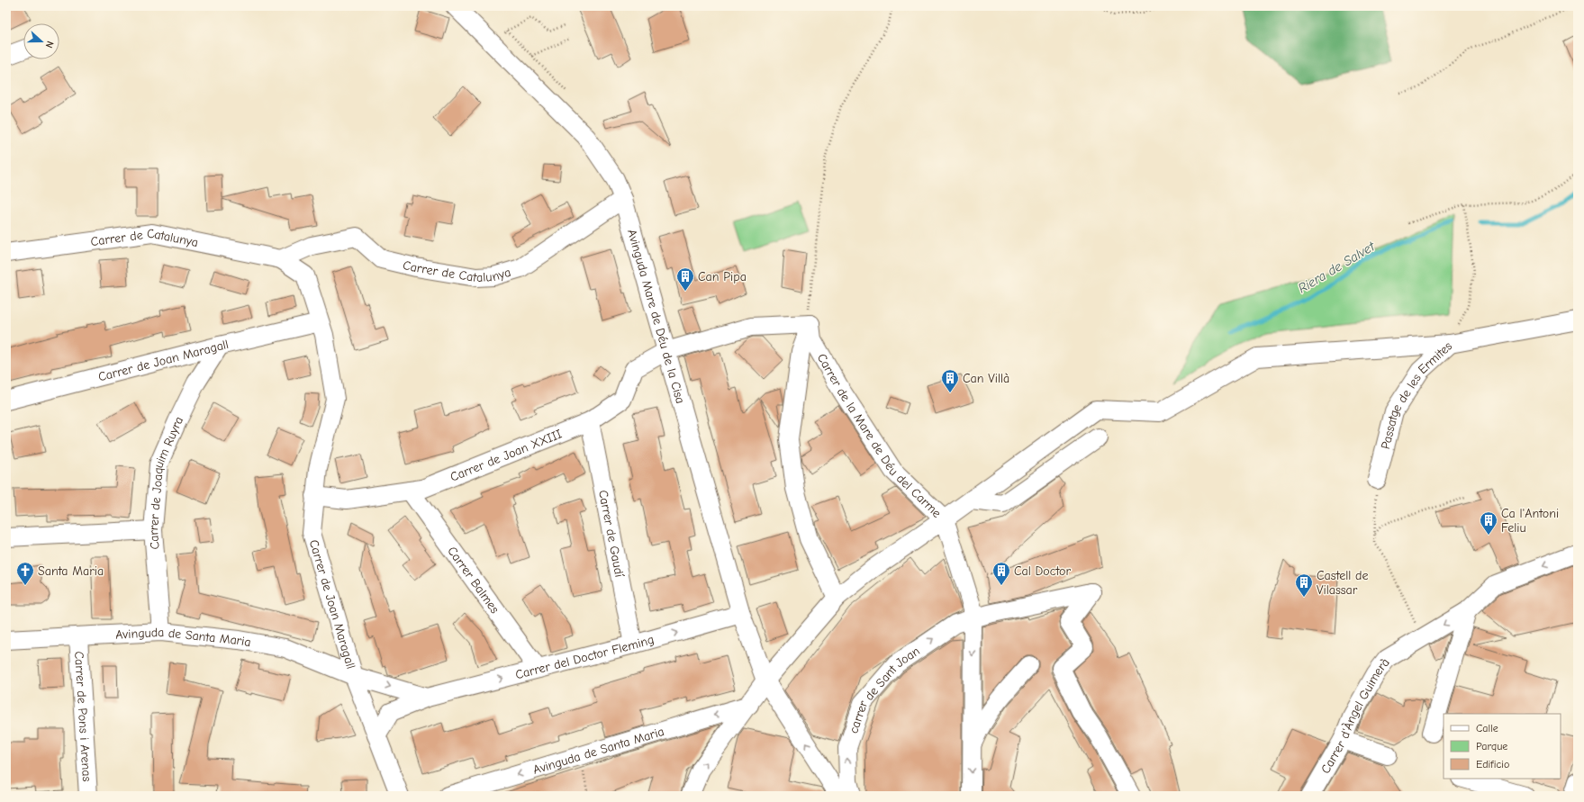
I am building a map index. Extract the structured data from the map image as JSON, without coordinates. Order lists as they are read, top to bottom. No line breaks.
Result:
{"streets":{"street":["Carrer de Catalunya","Avinguda Mare de Déu de la Cisa","Carrer de Joan Maragall","Passatge de les Ermites","Carrer de la Mare de Déu del Carme","Carrer de Joan XXIII","Carrer de Joaquim Ruyra","Carrer de Gaudí","Carrer Balmes","Avinguda de Santa Maria","Carrer del Doctor Fleming","carrer de Sant Joan","Carrer de Pons i Arenas","Carrer d'Àngel Guimerà"]},"crossings":[["Carrer de Catalunya","Avinguda Mare de Déu de la Cisa"],["Carrer de Catalunya","Carrer de Joan Maragall"],["Avinguda Mare de Déu de la Cisa","Carrer de Joan XXIII"],["Avinguda Mare de Déu de la Cisa","Carrer del Doctor Fleming"],["Carrer de Joan Maragall","Carrer de Joan XXIII"],["Carrer de Joan Maragall","Carrer de Joaquim Ruyra"],["Carrer de Joan Maragall","Avinguda de Santa Maria"],["Carrer de Joan Maragall","Carrer del Doctor Fleming"],["Carrer de la Mare de Déu del Carme","carrer de Sant Joan"],["Carrer de Joan XXIII","Carrer de Gaudí"],["Carrer de Joan XXIII","Carrer Balmes"],["Carrer de Joaquim Ruyra","Avinguda de Santa Maria"],["Carrer de Gaudí","Carrer del Doctor Fleming"],["Carrer Balmes","Carrer del Doctor Fleming"],["Avinguda de Santa Maria","Carrer de Pons i Arenas"]],"one_way":["Avinguda de Santa Maria","Carrer del Doctor Fleming","Carrer d'Àngel Guimerà"],"water":["Riera de Salvet"],"places":{"building":["Can Pipa","Can Villà","Ca l'Antoni Feliu","Cal Doctor","Castell de Vilassar"],"church":["Santa Maria"]},"legend":["Calle","Parque","Edificio"],"north":"right"}
